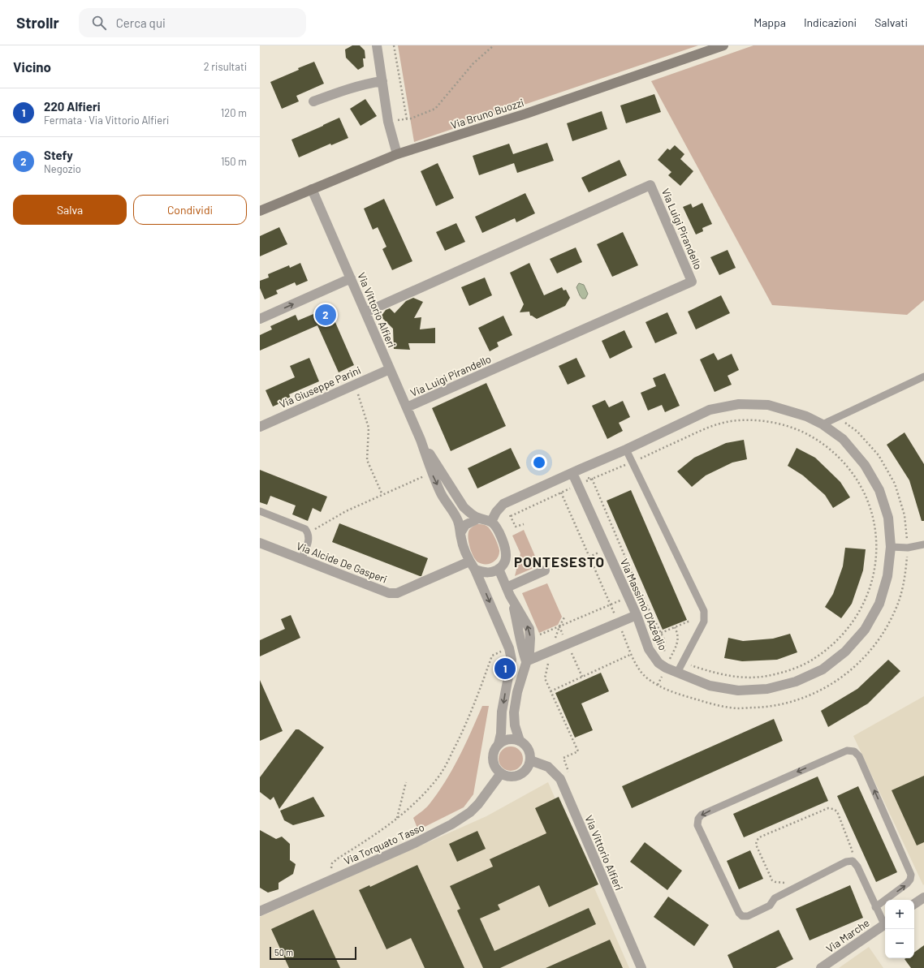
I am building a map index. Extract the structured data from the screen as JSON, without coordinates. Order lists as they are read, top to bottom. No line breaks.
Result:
{"streets":{"main road":["Via Bruno Buozzi"],"street":["Via Luigi Pirandello","Via Vittorio Alfieri","Via Giuseppe Parini","Via Alcide De Gasperi","Via Massimo D'Azeglio","Via Torquato Tasso","Via Marche"]},"crossings":[["Via Bruno Buozzi","Via Vittorio Alfieri"],["Via Luigi Pirandello","Via Vittorio Alfieri"],["Via Vittorio Alfieri","Via Giuseppe Parini"],["Via Vittorio Alfieri","Via Alcide De Gasperi"],["Via Vittorio Alfieri","Via Massimo D'Azeglio"],["Via Vittorio Alfieri","Via Torquato Tasso"],["Via Alcide De Gasperi","Via Massimo D'Azeglio"]],"districts":["PONTESESTO"],"scale_bar":"50 m","page":{"header":"Strollr","search":"Cerca qui","nav":["Mappa","Indicazioni","Salvati"],"heading":["Vicino","2 risultati"],"list":[{"mark":"1","name":"220 Alfieri","note":"Fermata · Via Vittorio Alfieri","value":"120 m"},{"mark":"2","name":"Stefy","note":"Negozio","value":"150 m"}],"buttons":["Salva","Condividi"],"pins":["2","1"],"map_buttons":["+","−"],"scale":"50 m"}}
